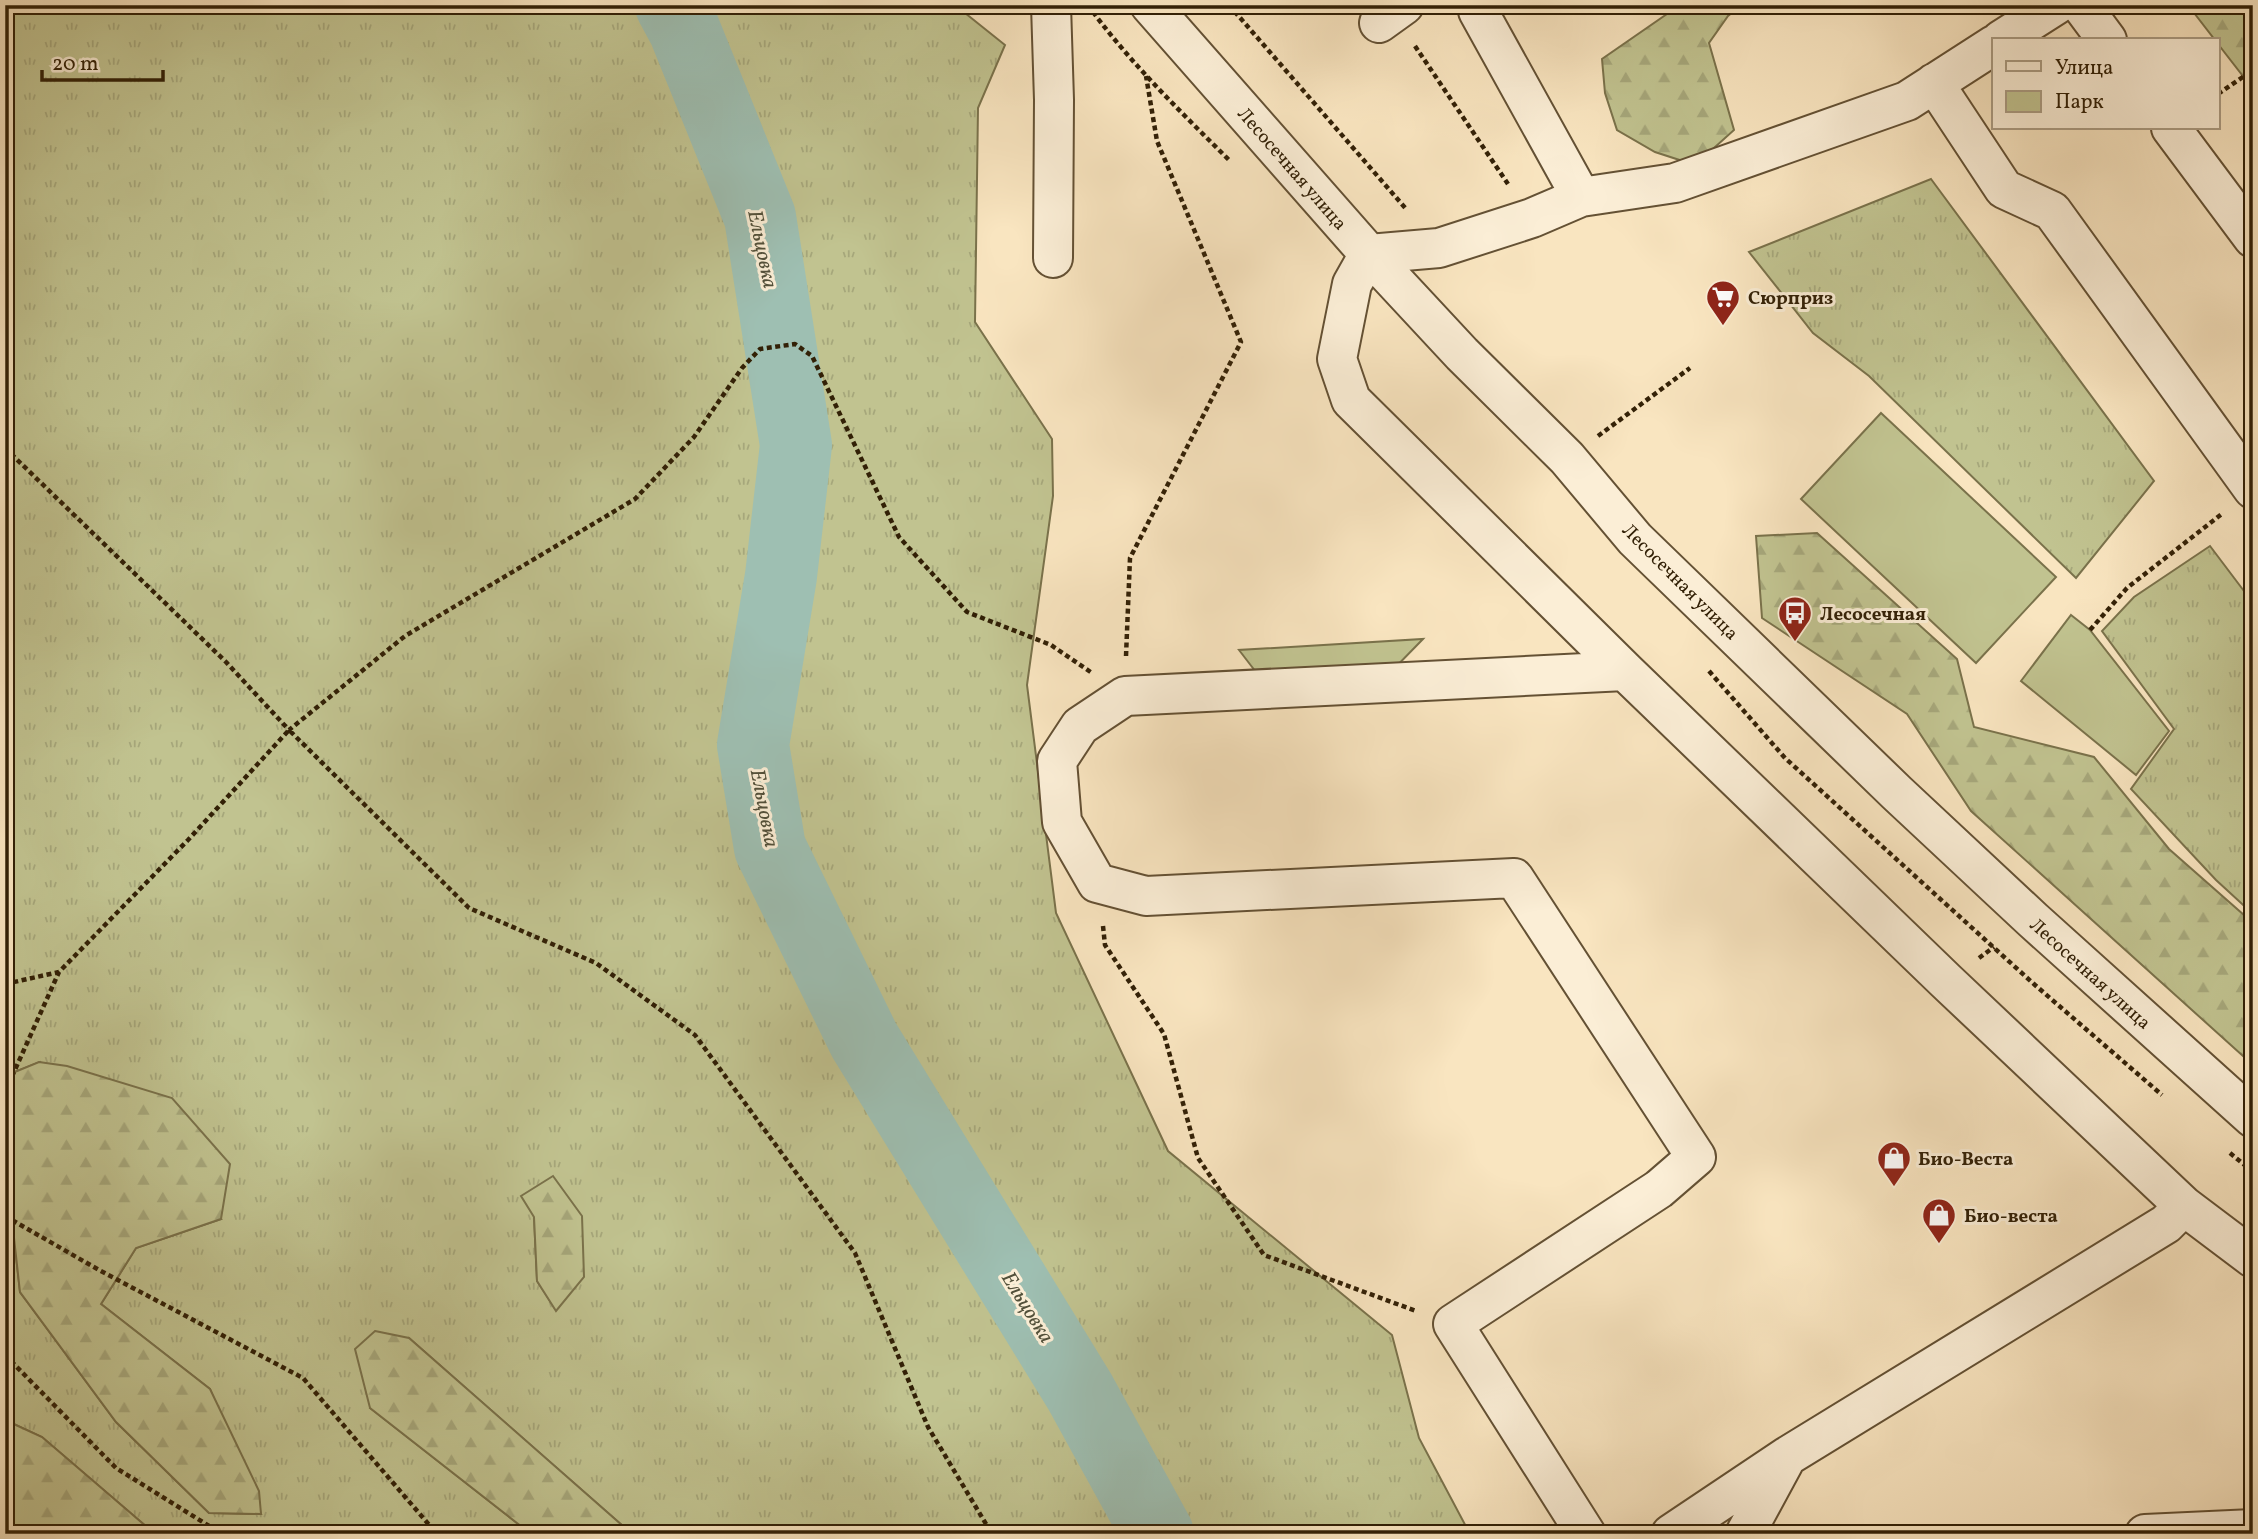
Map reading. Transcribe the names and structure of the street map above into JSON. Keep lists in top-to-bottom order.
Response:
{
  "streets": {
    "street": ["Лесосечная улица"]
  },
  "water": ["Ельцовка"],
  "places": {
    "supermarket": ["Сюрприз"],
    "bus stop": ["Лесосечная"],
    "shop": ["Био-Веста", "Био-веста"]
  },
  "legend": ["Улица", "Парк"],
  "scale_bar": "20 m"
}
